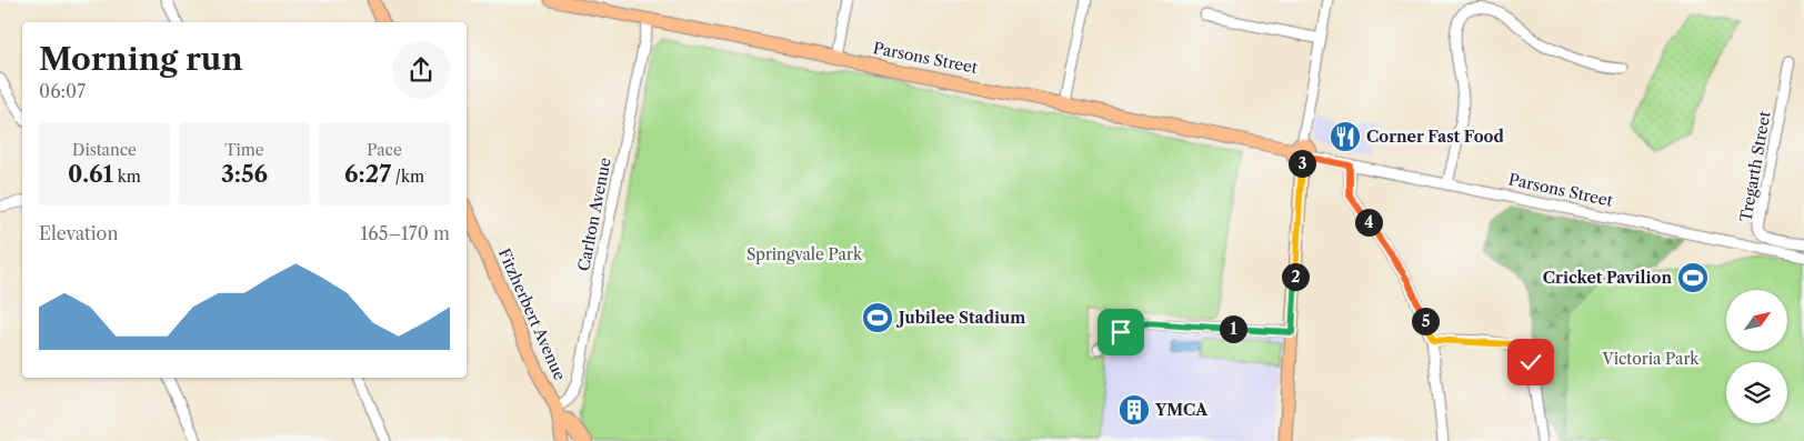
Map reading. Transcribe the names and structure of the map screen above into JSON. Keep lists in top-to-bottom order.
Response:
{
  "streets": {
    "main road": ["Parsons Street", "Fitzherbert Avenue"],
    "street": ["Tregarth Street", "Carlton Avenue"]
  },
  "crossings": [
    ["Parsons Street", "Carlton Avenue"],
    ["Carlton Avenue", "Fitzherbert Avenue"]
  ],
  "parks": ["Springvale Park", "Victoria Park"],
  "places": {
    "restaurant": ["Corner Fast Food"],
    "sports": ["Cricket Pavilion", "Jubilee Stadium"],
    "building": ["YMCA"]
  },
  "north": "top right",
  "page": {
    "heading": ["Morning run", "06:07"],
    "stats": [
      ["Distance", "0.61 km"],
      ["Time", "3:56"],
      ["Pace", "6:27 /km"]
    ],
    "pins": [
      "3",
      "4",
      "2",
      "5",
      "1"
    ],
    "chart": ["Elevation", "165–170 m"]
  }
}
